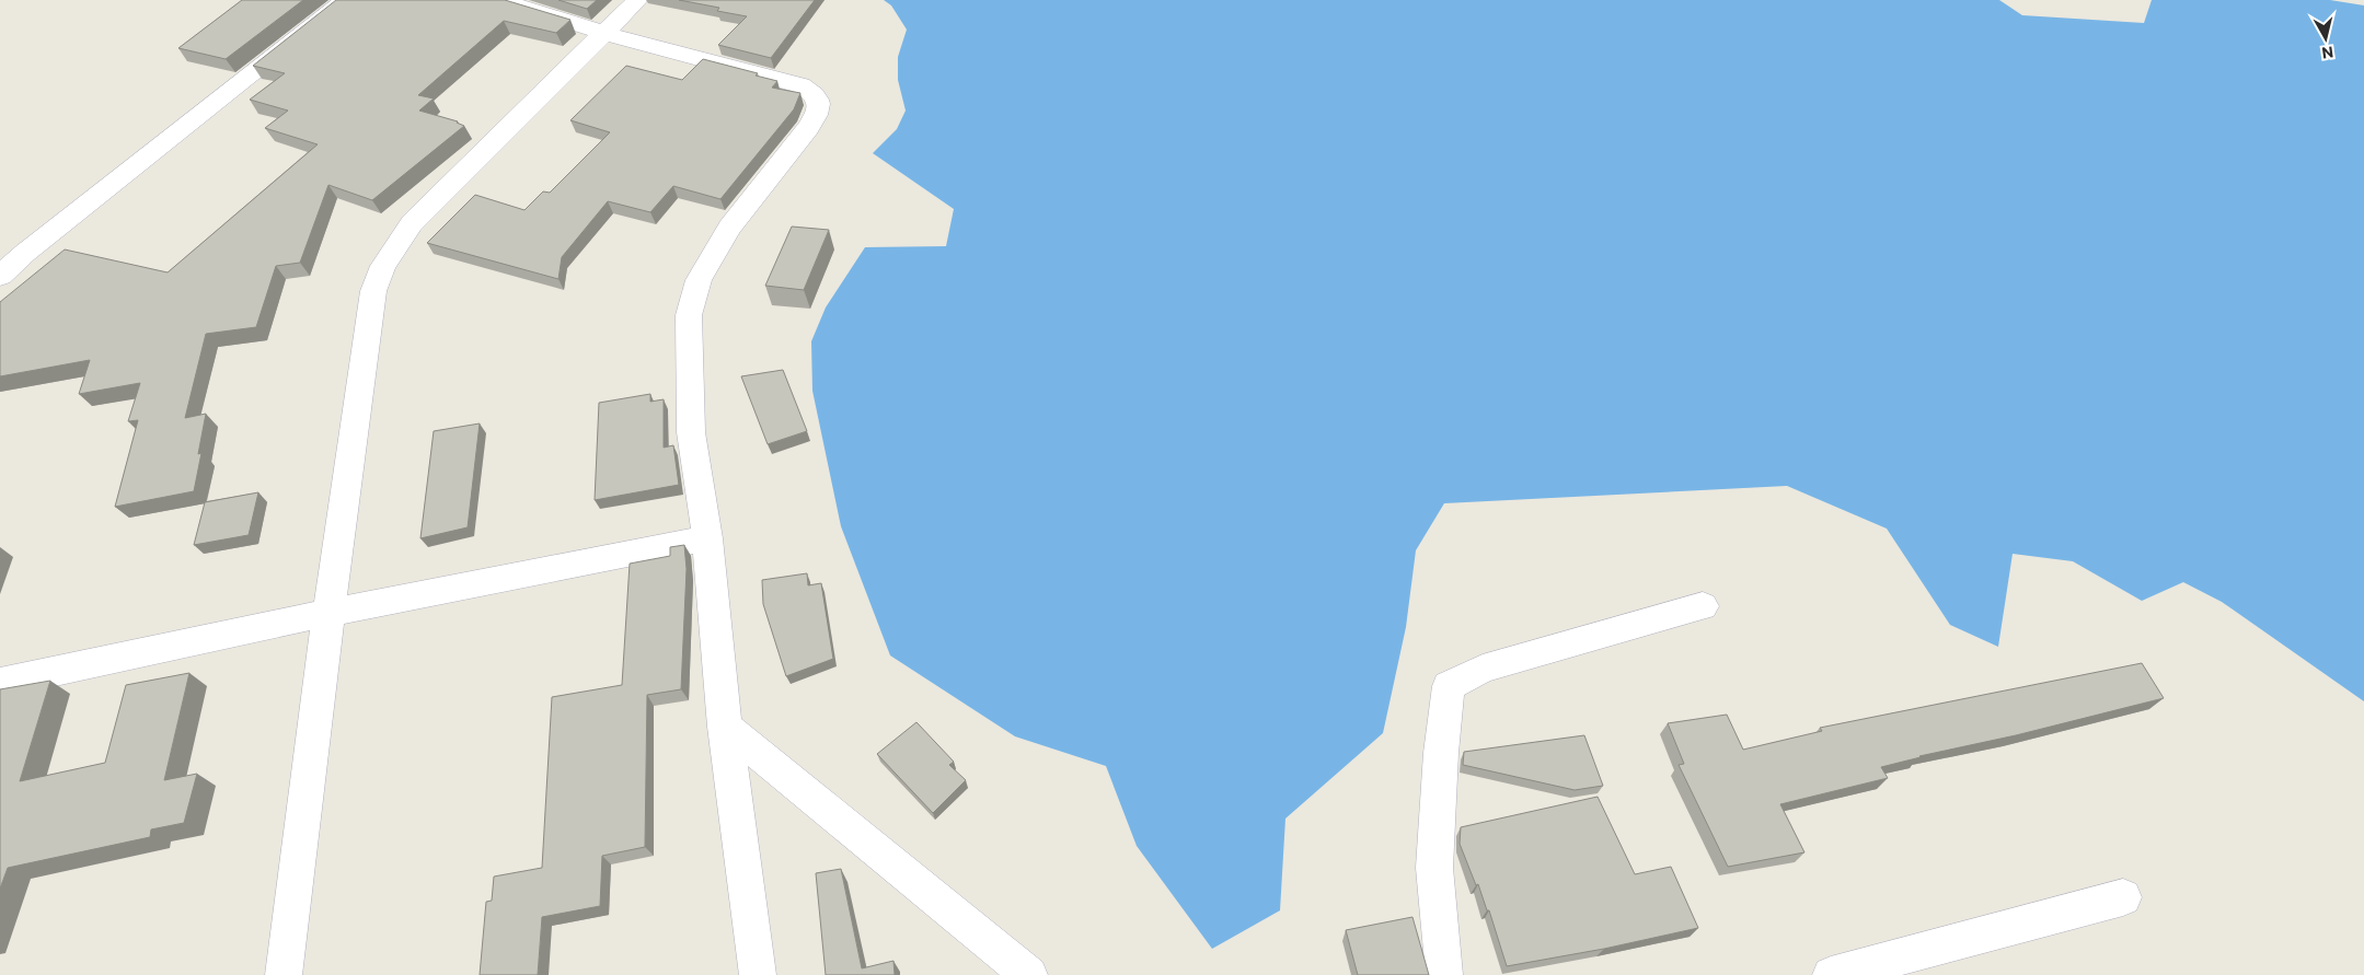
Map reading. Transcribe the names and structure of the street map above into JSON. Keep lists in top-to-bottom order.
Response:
{
  "north": "bottom"
}
